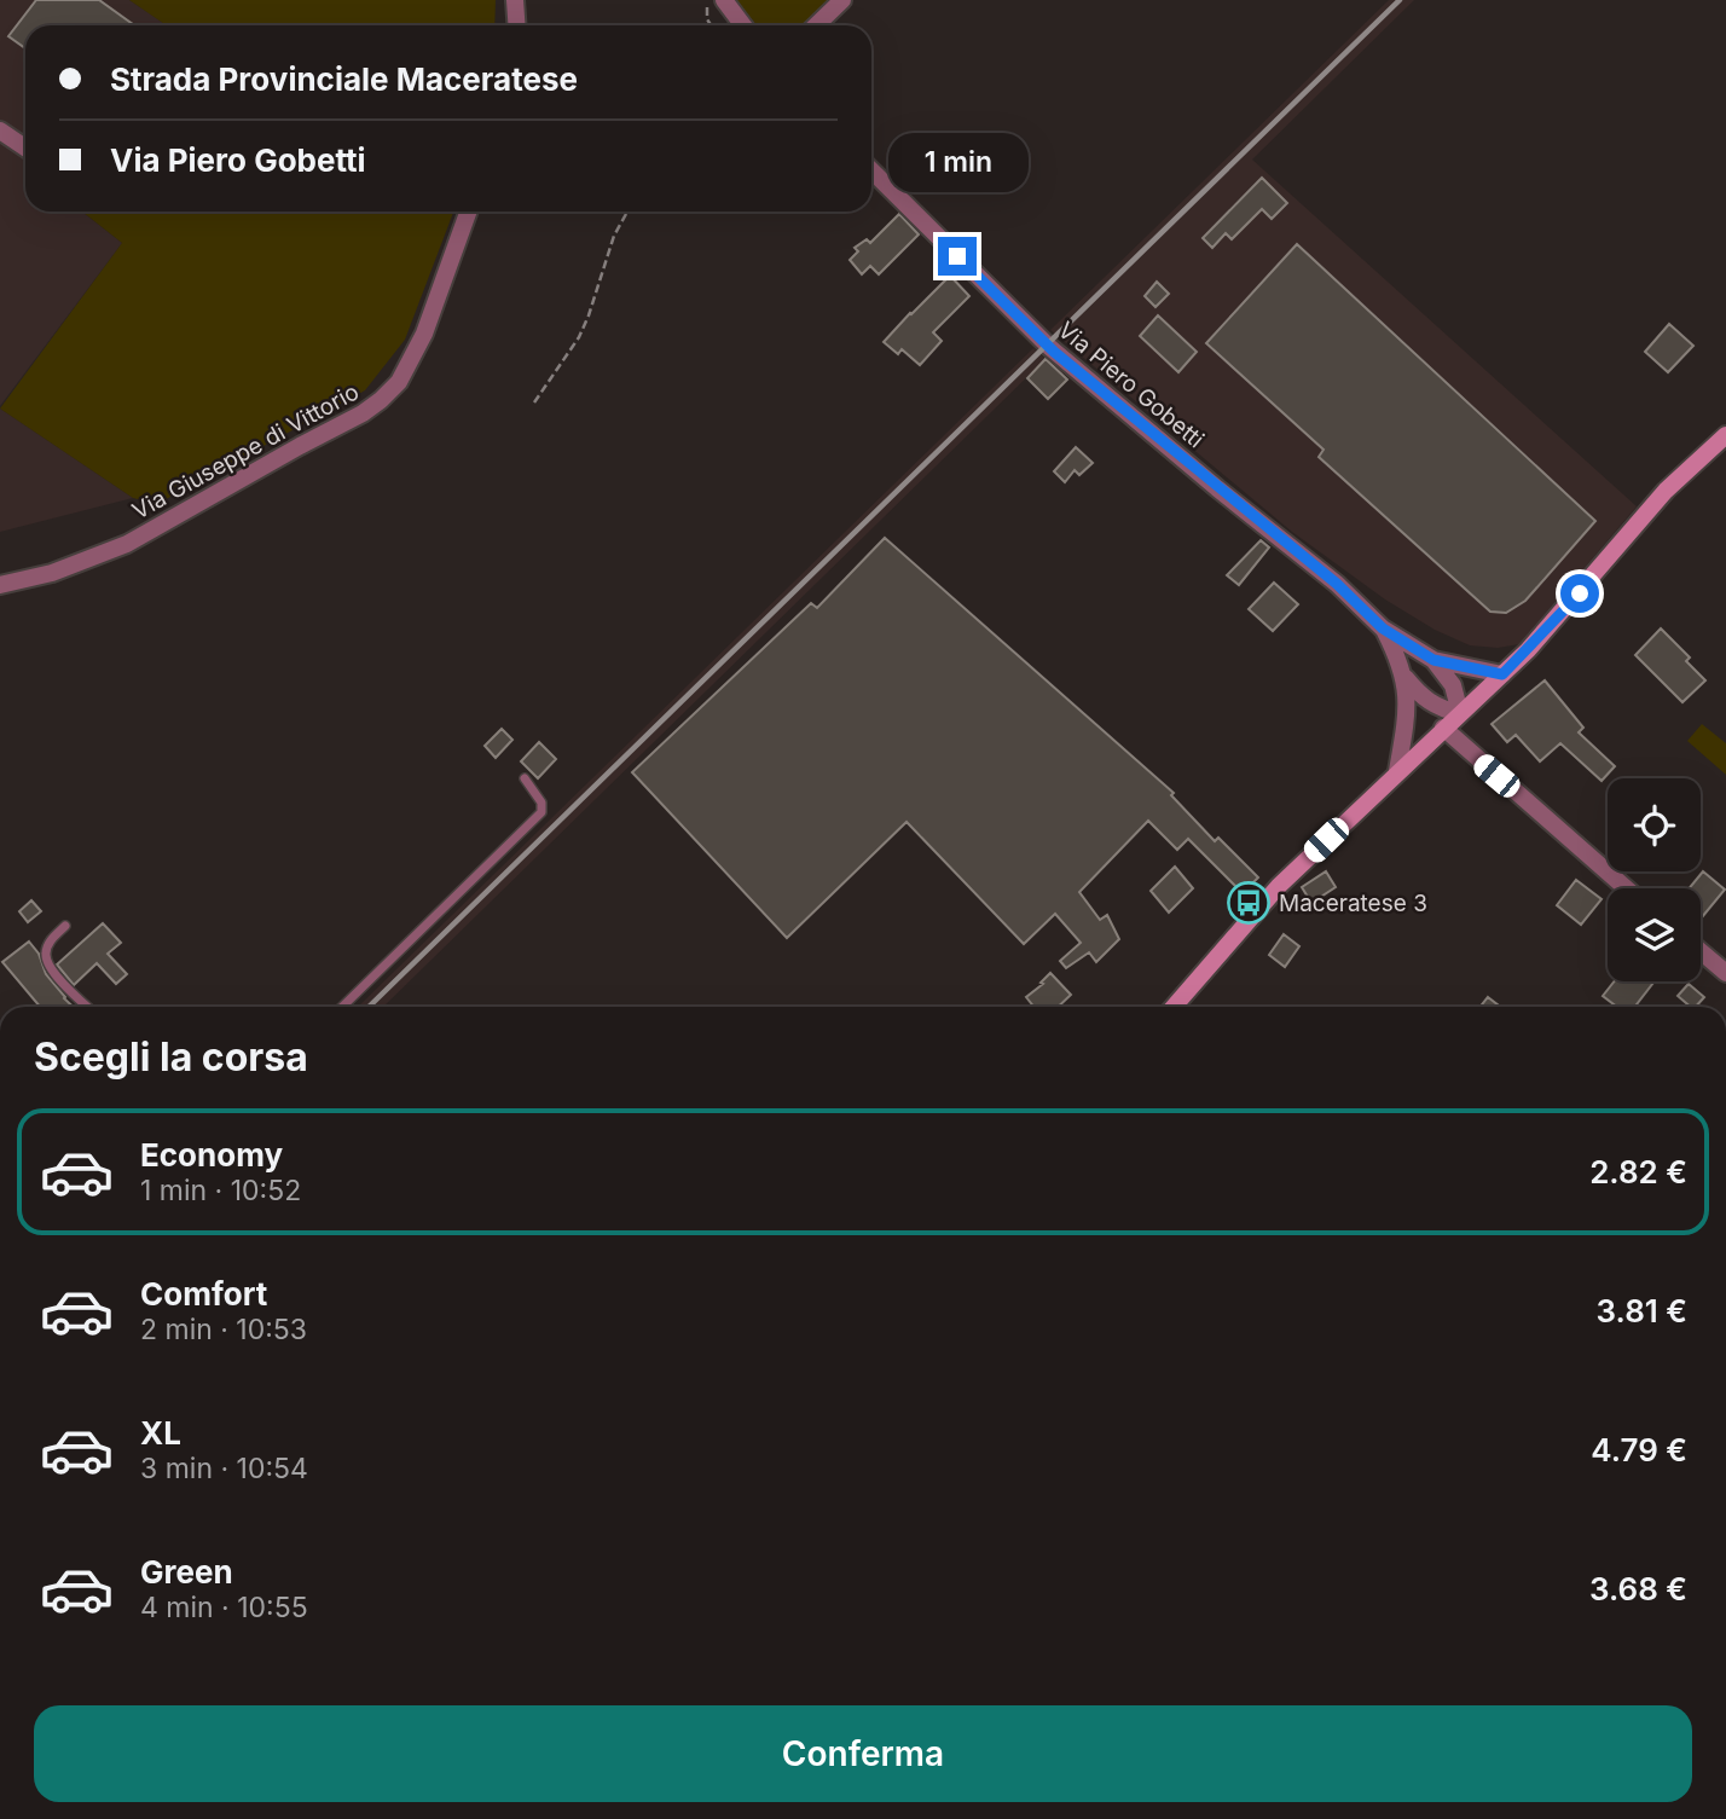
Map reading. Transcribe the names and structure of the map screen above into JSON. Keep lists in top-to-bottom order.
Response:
{
  "streets": {
    "street": ["Via Piero Gobetti", "Via Giuseppe di Vittorio"]
  },
  "places": {
    "bus stop": ["Maceratese 3"]
  },
  "page": {
    "banner": ["Strada Provinciale Maceratese", "Via Piero Gobetti"],
    "bubble": "1 min",
    "heading": "Scegli la corsa",
    "list": [
      {
        "name": "Economy",
        "note": "1 min · 10:52",
        "value": "2.82 €"
      },
      {
        "name": "Comfort",
        "note": "2 min · 10:53",
        "value": "3.81 €"
      },
      {
        "name": "XL",
        "note": "3 min · 10:54",
        "value": "4.79 €"
      },
      {
        "name": "Green",
        "note": "4 min · 10:55",
        "value": "3.68 €"
      }
    ],
    "buttons": "Conferma"
  }
}
